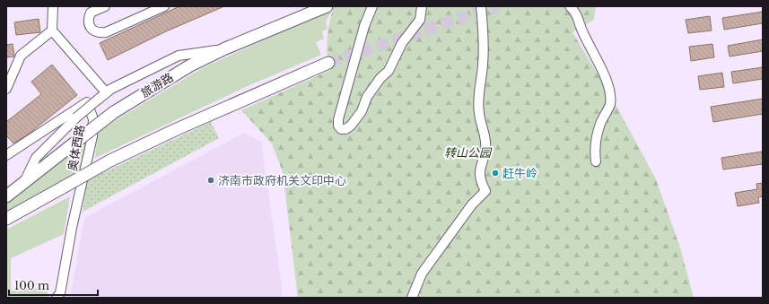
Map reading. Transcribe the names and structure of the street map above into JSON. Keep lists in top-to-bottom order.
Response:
{
  "streets": {
    "main road": ["旅游路"],
    "street": ["奥体西路"]
  },
  "parks": ["转山公园"],
  "places": ["赶牛岭", "济南市政府机关文印中心"],
  "scale_bar": "100 m"
}
